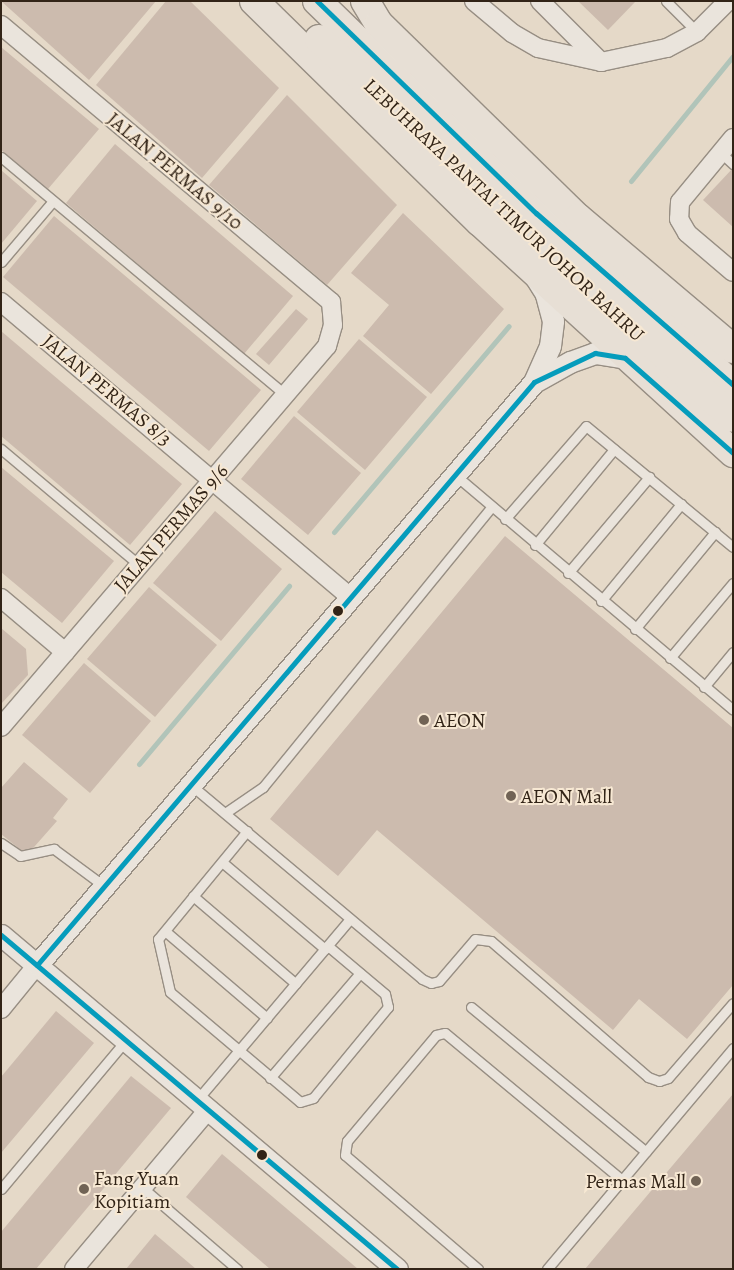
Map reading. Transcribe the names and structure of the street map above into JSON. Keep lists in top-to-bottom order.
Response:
{
  "streets": {
    "highway": ["LEBUHRAYA PANTAI TIMUR JOHOR BAHRU"],
    "street": ["JALAN PERMAS 9/10", "JALAN PERMAS 8/3", "JALAN PERMAS 9/6"]
  },
  "crossings": [
    ["JALAN PERMAS 9/10", "JALAN PERMAS 9/6"],
    ["JALAN PERMAS 8/3", "JALAN PERMAS 9/6"]
  ],
  "places": [
    "AEON",
    "AEON Mall",
    "Permas Mall",
    "Fang Yuan Kopitiam"
  ]
}
